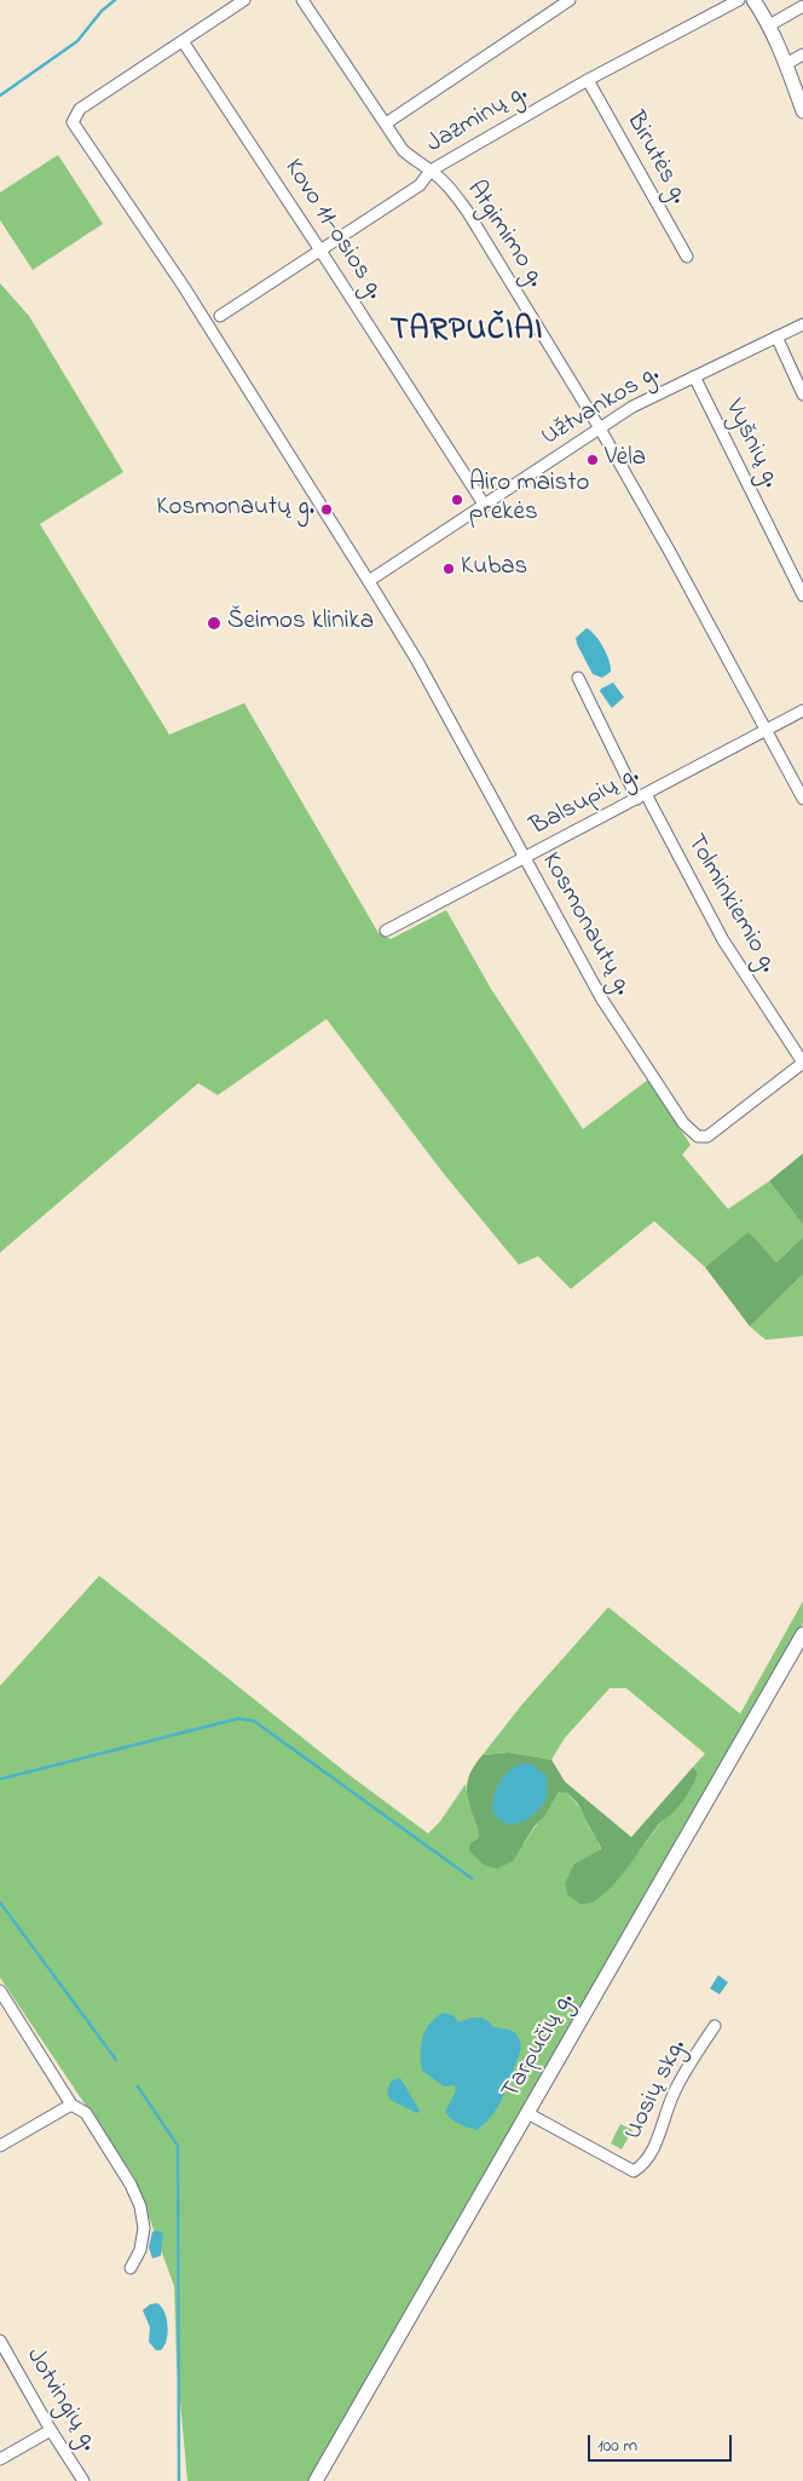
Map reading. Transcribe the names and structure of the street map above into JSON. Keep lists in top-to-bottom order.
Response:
{
  "streets": {
    "main road": ["Tarpučių g."],
    "street": [
      "Jazminų g.",
      "Birutės g.",
      "Kovo 11-osios g.",
      "Atgimimo g.",
      "Užtvankos g.",
      "Vyšnių g.",
      "Balsupių g.",
      "Tolminkiemio g.",
      "Kosmonautų g.",
      "Uosių skg.",
      "Jotvingių g."
    ]
  },
  "crossings": [
    ["Jazminų g.", "Birutės g."],
    ["Jazminų g.", "Kovo 11-osios g."],
    ["Jazminų g.", "Atgimimo g."],
    ["Kovo 11-osios g.", "Užtvankos g."],
    ["Kovo 11-osios g.", "Kosmonautų g."],
    ["Atgimimo g.", "Užtvankos g."],
    ["Atgimimo g.", "Balsupių g."],
    ["Užtvankos g.", "Vyšnių g."],
    ["Užtvankos g.", "Kosmonautų g."],
    ["Balsupių g.", "Tolminkiemio g."],
    ["Balsupių g.", "Kosmonautų g."],
    ["Tolminkiemio g.", "Kosmonautų g."],
    ["Tarpučių g.", "Uosių skg."]
  ],
  "districts": ["TARPUČIAI"],
  "places": [
    "Vėla",
    "Airo maisto prekės",
    "Kosmonautų g.",
    "Kubas",
    "Šeimos klinika"
  ],
  "scale_bar": "100 m"
}
